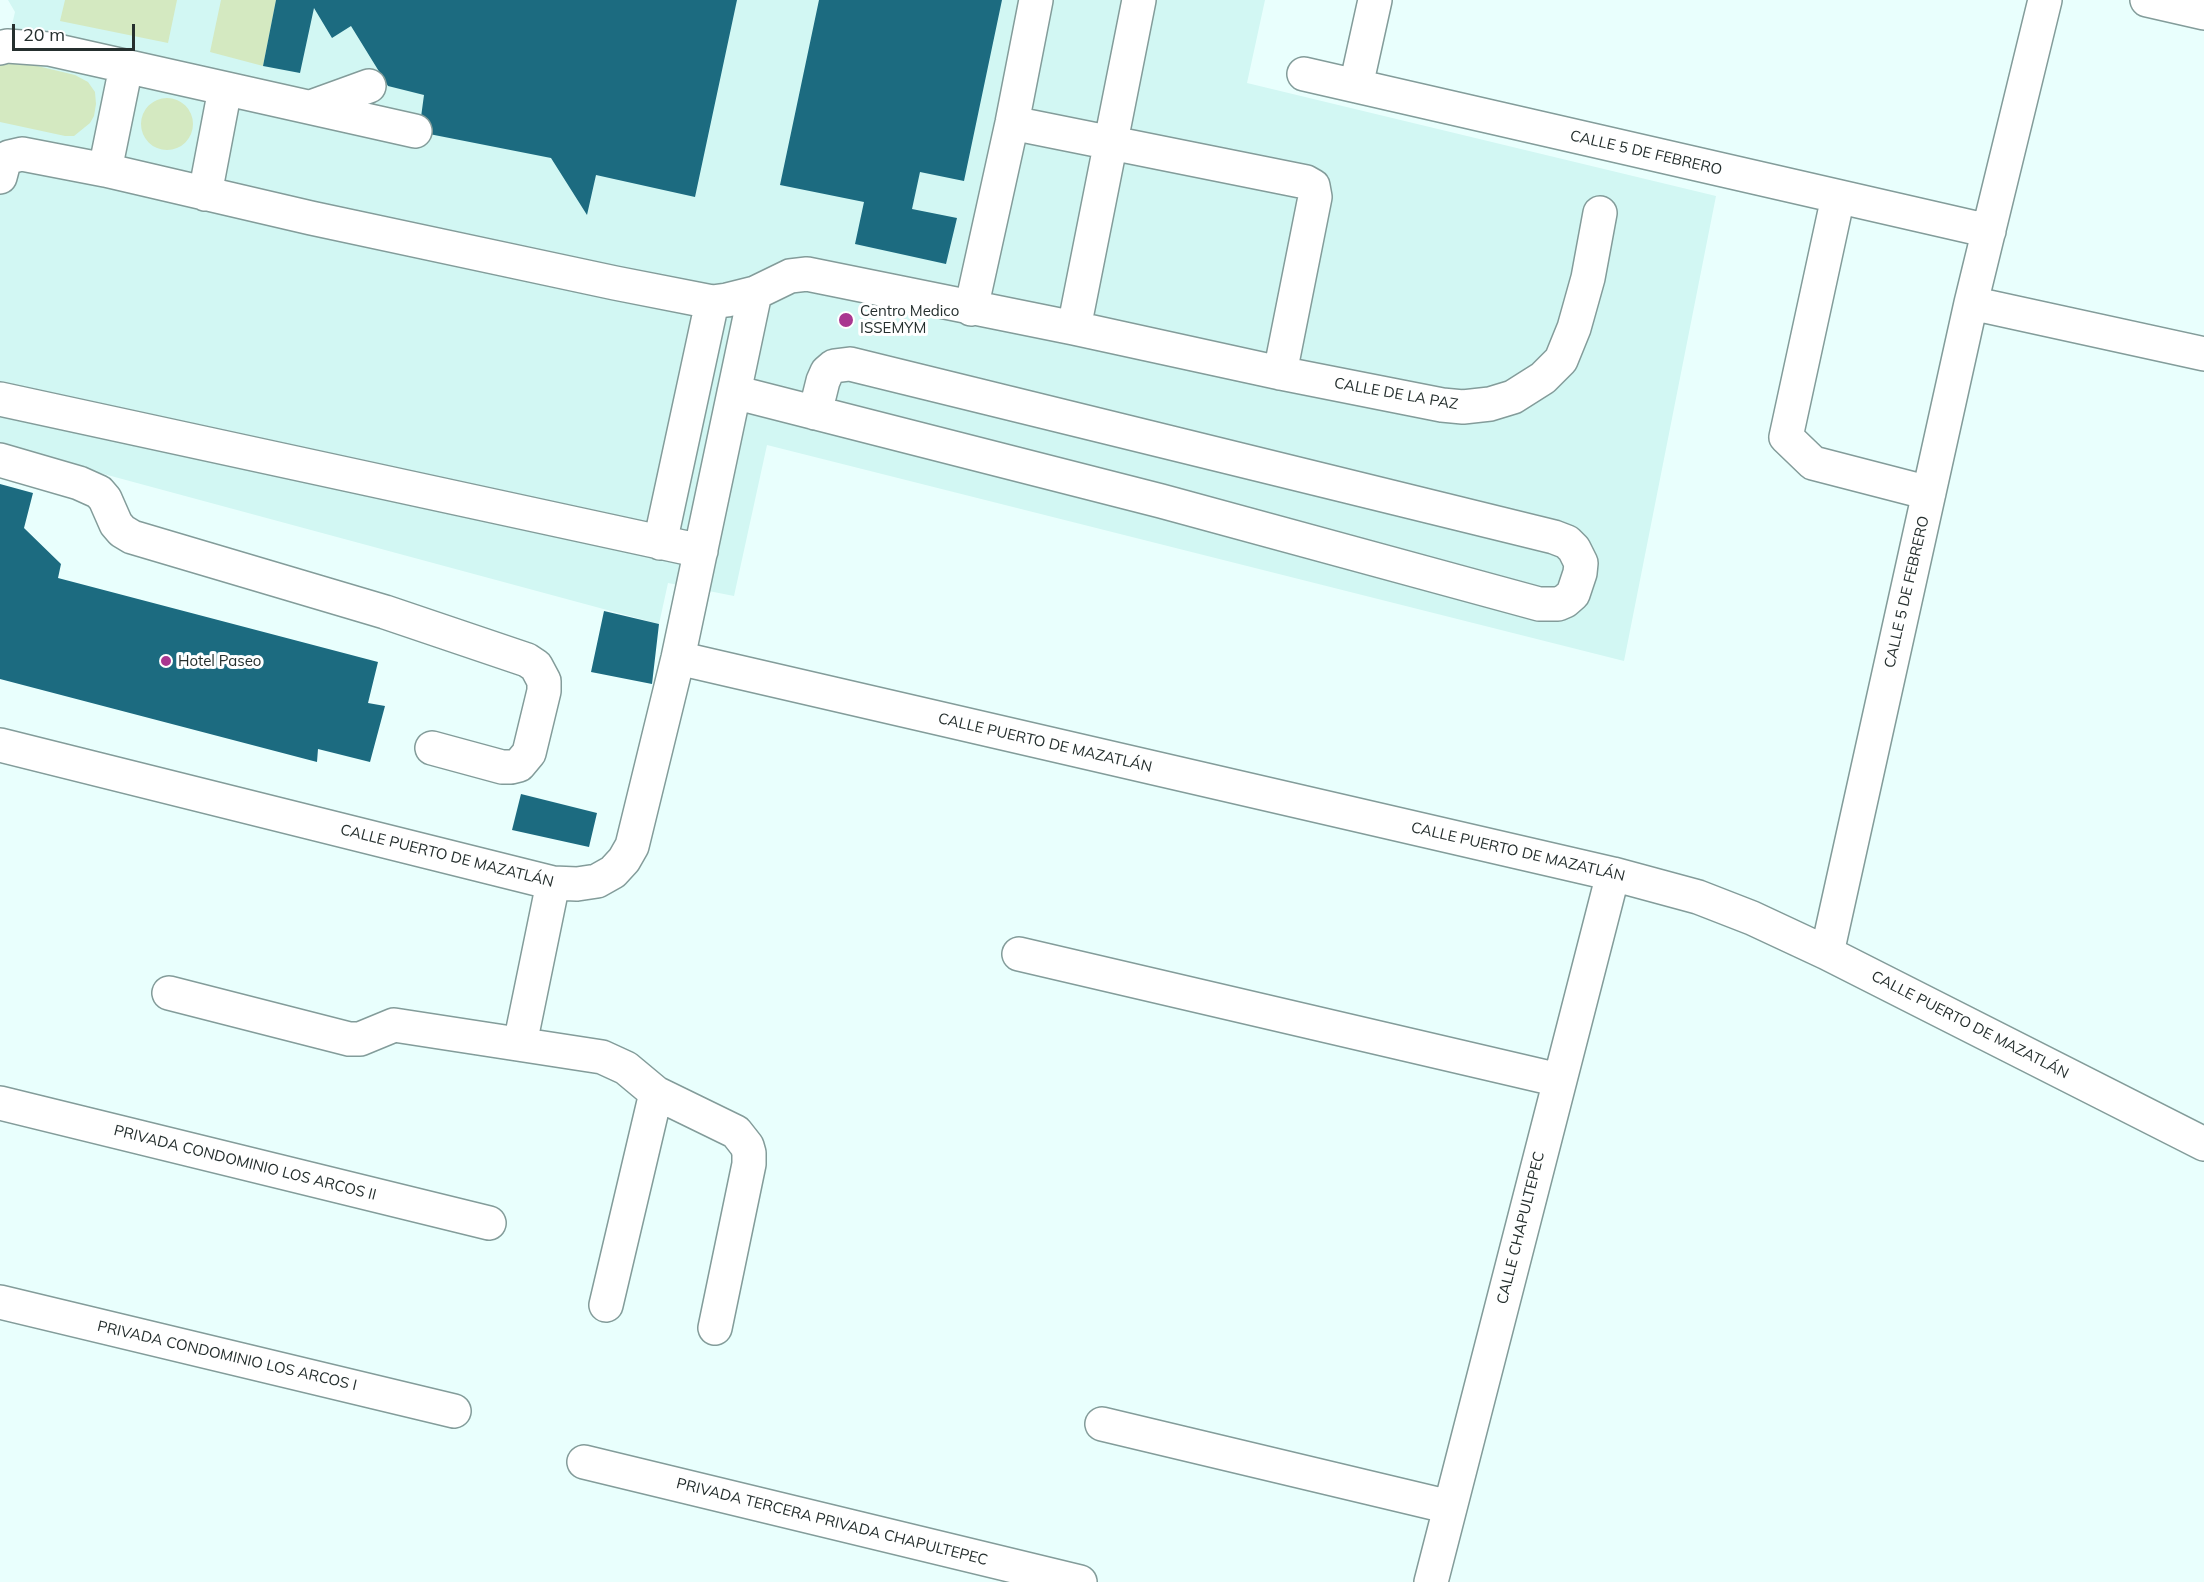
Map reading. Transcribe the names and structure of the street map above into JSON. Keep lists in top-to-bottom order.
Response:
{
  "streets": {
    "street": [
      "CALLE 5 DE FEBRERO",
      "CALLE DE LA PAZ",
      "CALLE PUERTO DE MAZATLÁN",
      "PRIVADA CONDOMINIO LOS ARCOS II",
      "CALLE CHAPULTEPEC",
      "PRIVADA CONDOMINIO LOS ARCOS I",
      "PRIVADA TERCERA PRIVADA CHAPULTEPEC"
    ]
  },
  "crossings": [
    ["CALLE 5 DE FEBRERO", "CALLE PUERTO DE MAZATLÁN"],
    ["CALLE PUERTO DE MAZATLÁN", "CALLE CHAPULTEPEC"]
  ],
  "places": ["Centro Medico ISSEMYM", "Hotel Paseo"],
  "scale_bar": "20 m"
}
